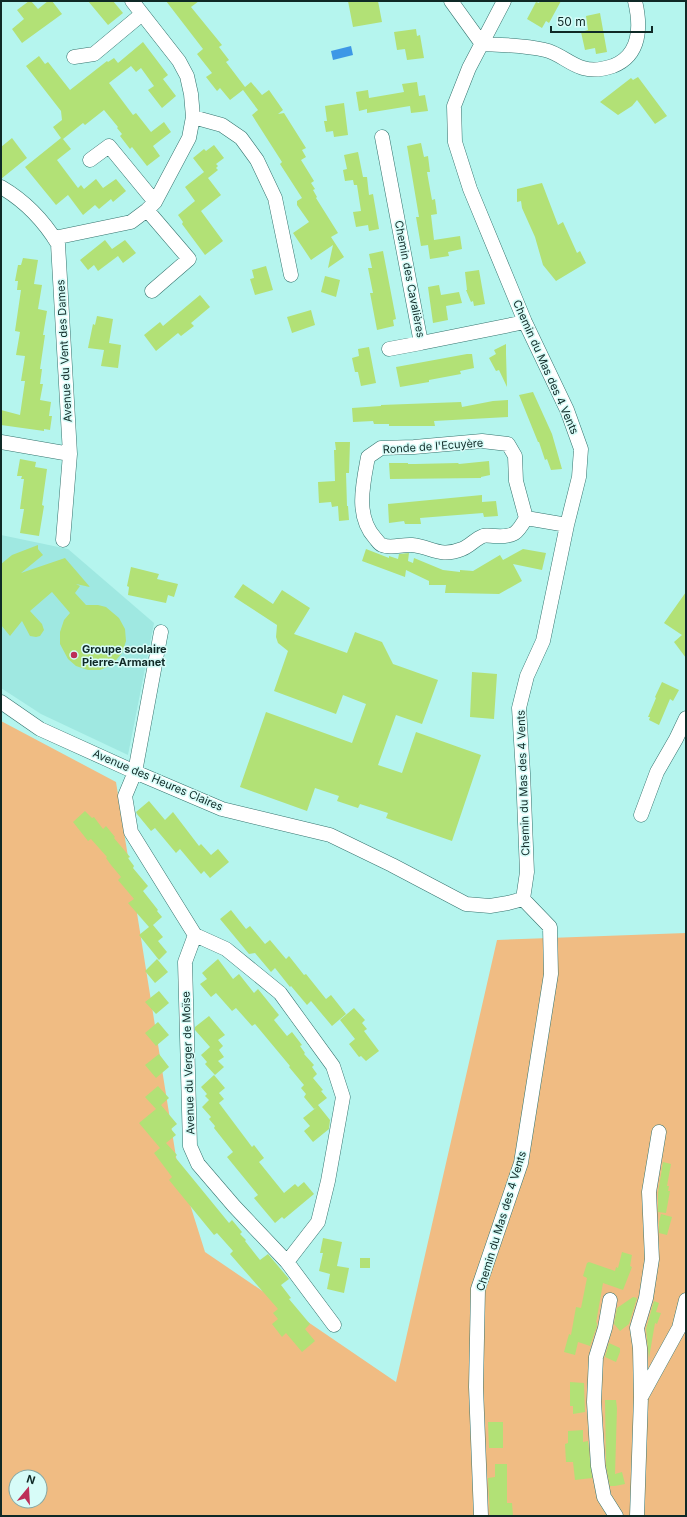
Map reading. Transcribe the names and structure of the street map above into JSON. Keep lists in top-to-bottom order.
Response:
{
  "streets": {
    "street": [
      "Chemin des Cavalières",
      "Avenue du Vent des Dames",
      "Chemin du Mas des 4 Vents",
      "Ronde de l'Ecuyère",
      "Avenue des Heures Claires",
      "Avenue du Verger de Moïse"
    ]
  },
  "crossings": [
    ["Chemin des Cavalières", "Chemin du Mas des 4 Vents"],
    ["Chemin du Mas des 4 Vents", "Avenue des Heures Claires"]
  ],
  "places": ["Groupe scolaire Pierre-Armanet"],
  "scale_bar": "50 m",
  "north": "top"
}
